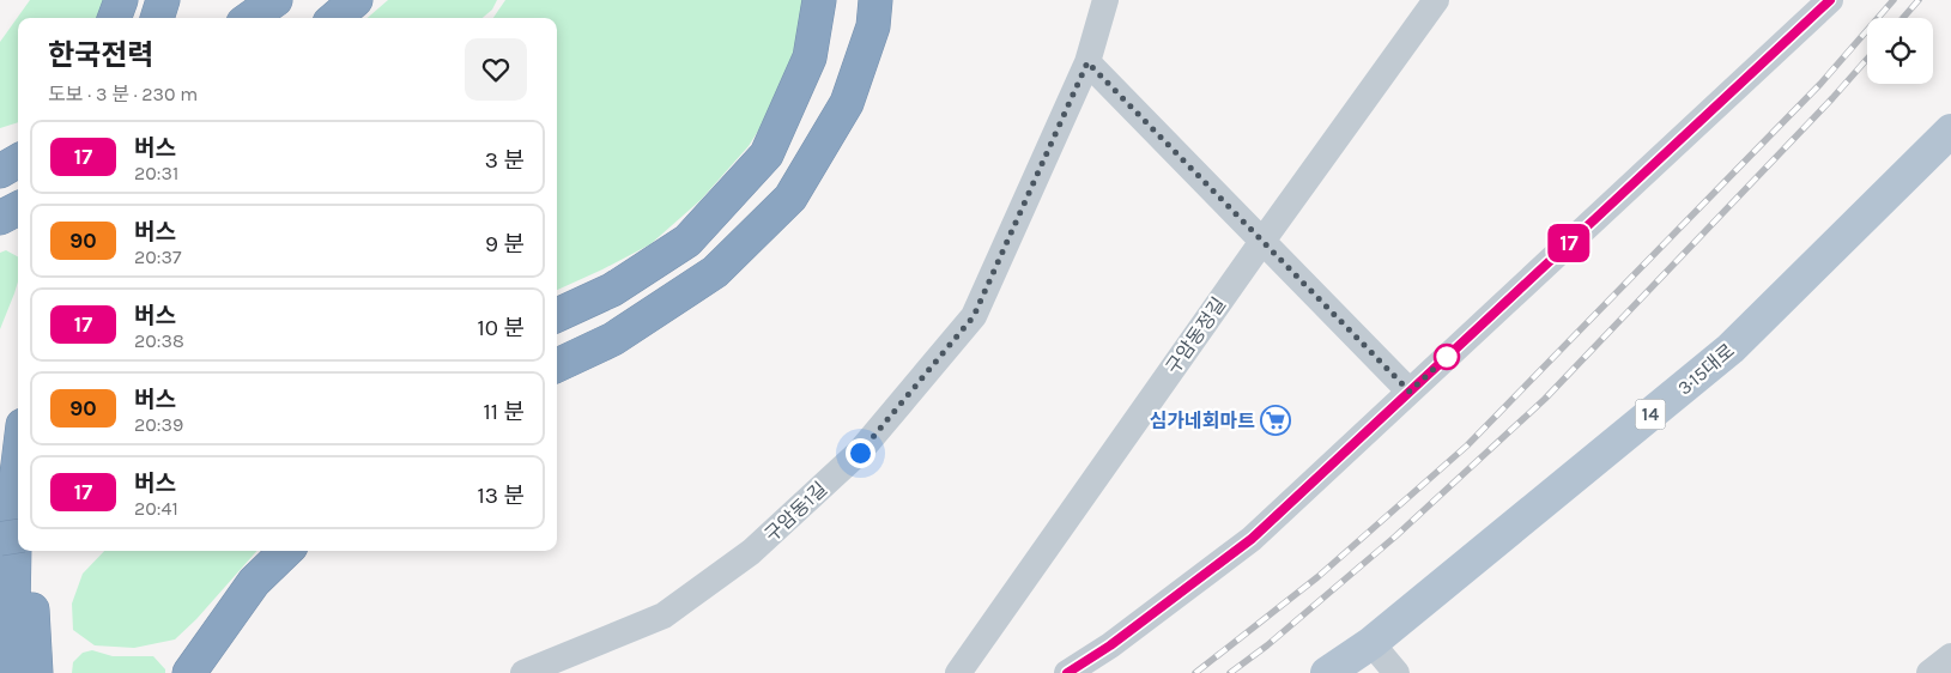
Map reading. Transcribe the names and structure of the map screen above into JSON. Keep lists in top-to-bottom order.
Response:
{
  "streets": {
    "main road": ["3·15대로", "14"],
    "street": ["구암동정길", "구암동1길"]
  },
  "places": {
    "supermarket": ["심가네회마트"]
  },
  "lines": ["bus line 17"],
  "page": {
    "on_map": "17",
    "heading": ["한국전력", "도보 · 3 분 · 230 m"],
    "list": [
      {
        "mark": "17",
        "name": "버스",
        "note": "20:31",
        "value": "3 분"
      },
      {
        "mark": "90",
        "name": "버스",
        "note": "20:37",
        "value": "9 분"
      },
      {
        "mark": "17",
        "name": "버스",
        "note": "20:38",
        "value": "10 분"
      },
      {
        "mark": "90",
        "name": "버스",
        "note": "20:39",
        "value": "11 분"
      },
      {
        "mark": "17",
        "name": "버스",
        "note": "20:41",
        "value": "13 분"
      }
    ]
  }
}
